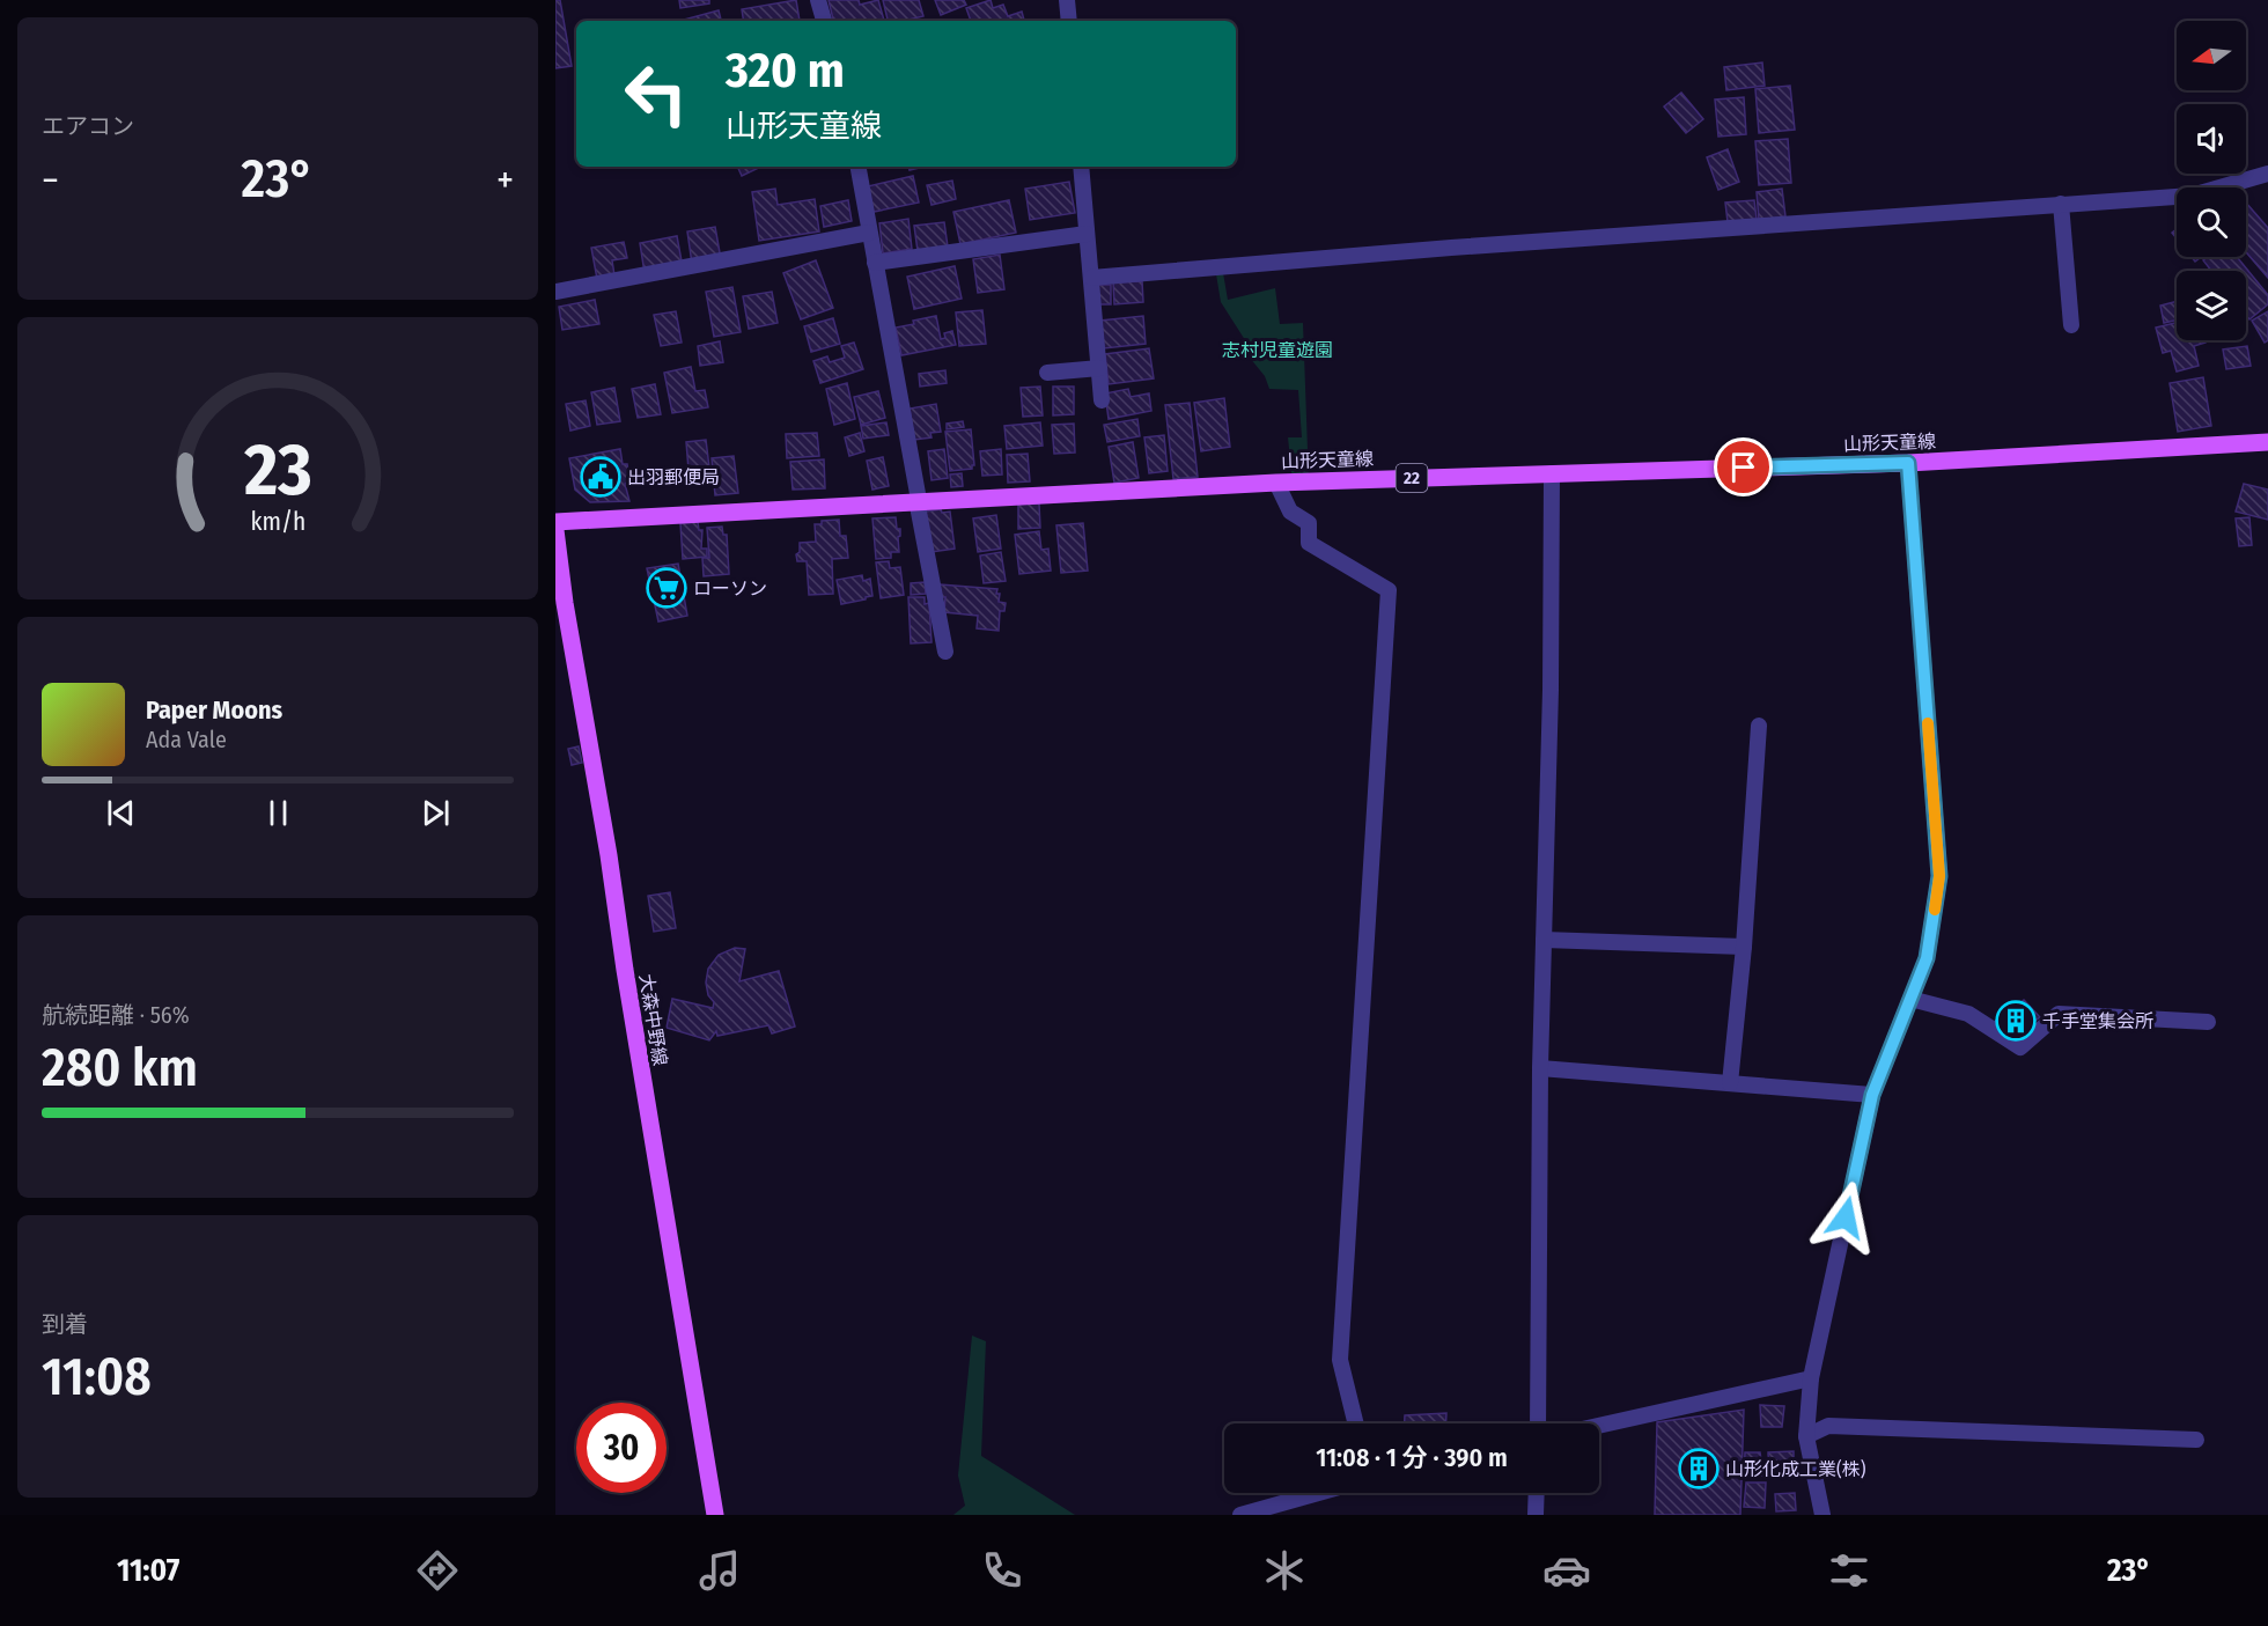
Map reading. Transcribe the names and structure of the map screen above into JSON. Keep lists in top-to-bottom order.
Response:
{
  "streets": {
    "main road": ["山形天童線", "22", "大森中野線"]
  },
  "parks": ["志村児童遊園"],
  "places": {
    "public building": ["出羽郵便局"],
    "supermarket": ["ローソン"],
    "building": ["千手堂集会所", "山形化成工業(株)"]
  },
  "north": "left",
  "page": {
    "tile": [
      "エアコン",
      ["航続距離 · 56%", "280 km"],
      ["到着", "11:08"]
    ],
    "turn": ["320 m", "山形天童線"],
    "heat": ["−", "23°", "+"],
    "song": ["Paper Moons", "Ada Vale"],
    "limit": "30",
    "trip": "11:08 · 1 分 · 390 m",
    "tabs": ["11:07", "23°"],
    "gauge": ["23", "km/h"]
  }
}
